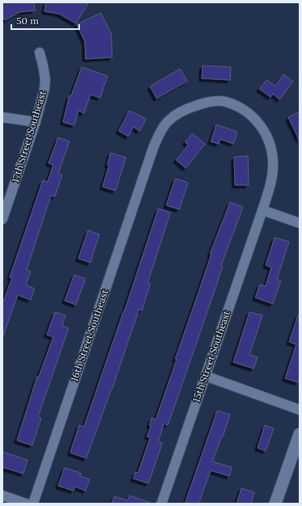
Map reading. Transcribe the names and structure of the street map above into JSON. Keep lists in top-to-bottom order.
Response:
{
  "streets": {
    "street": ["17th Street Southeast", "16th Street Southeast", "15th Street Southeast"]
  },
  "crossings": [
    ["16th Street Southeast", "15th Street Southeast"]
  ],
  "scale_bar": "50 m"
}
